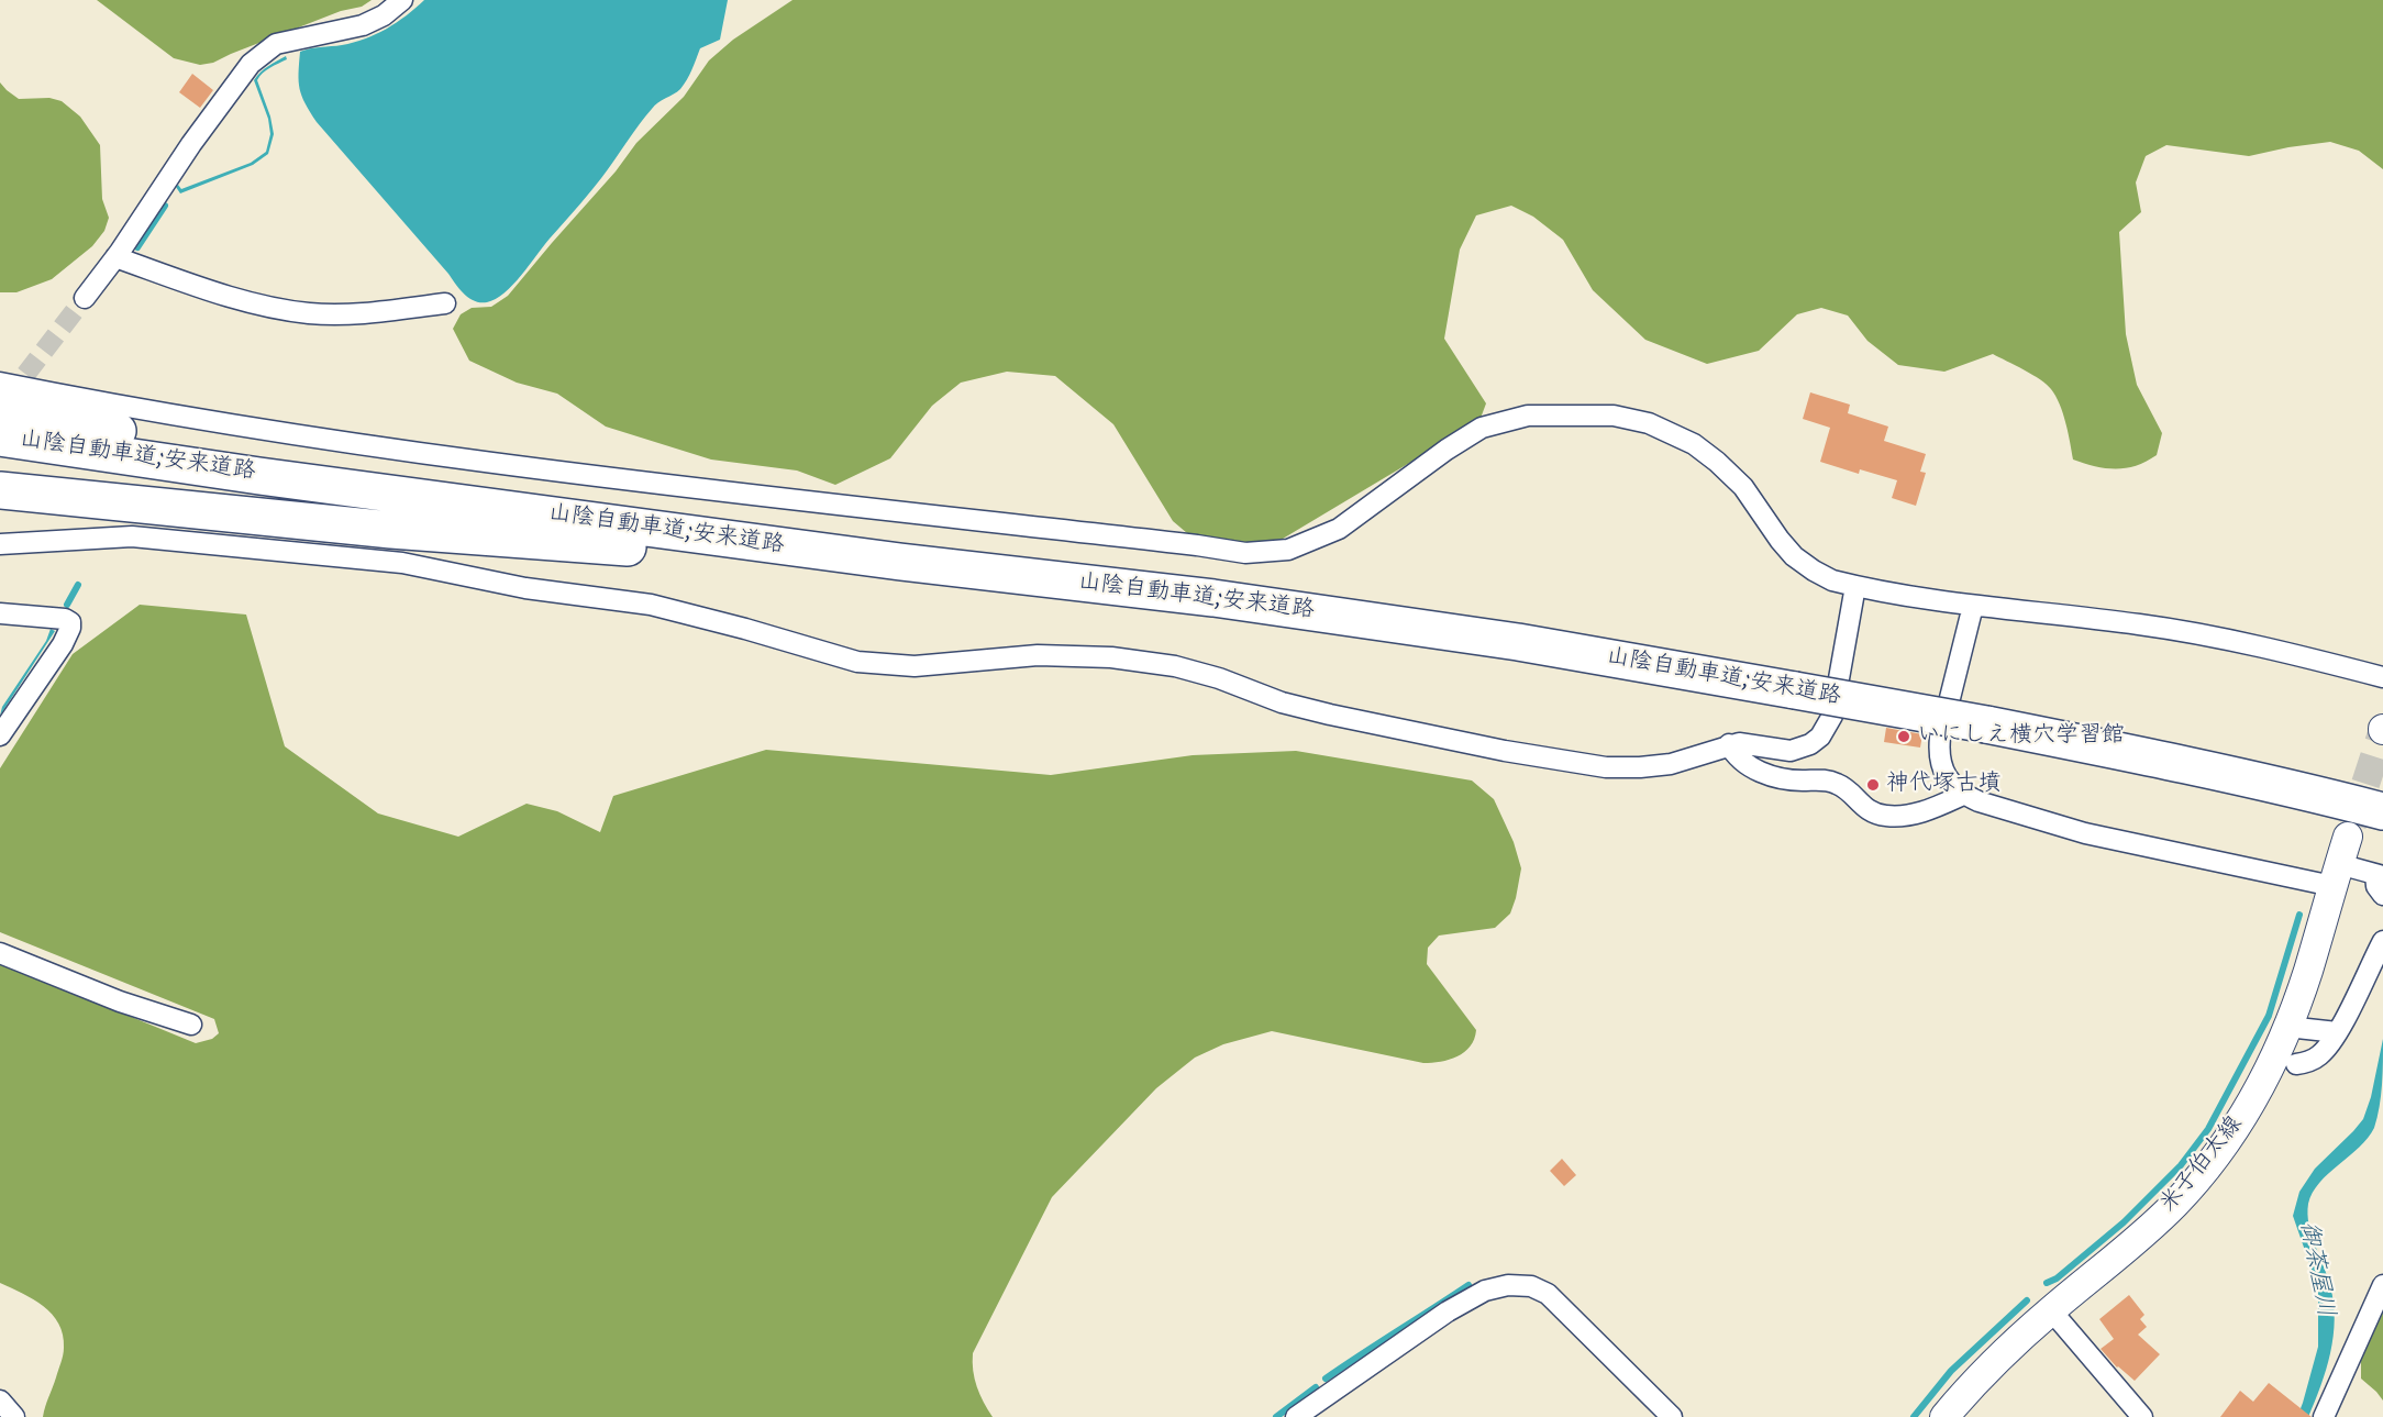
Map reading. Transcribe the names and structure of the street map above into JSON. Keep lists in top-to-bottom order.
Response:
{
  "streets": {
    "highway": ["山陰自動車道;安来道路"],
    "main road": ["米子伯太線"]
  },
  "water": ["御茶屋川"],
  "places": ["いにしえ横穴学習館", "神代塚古墳"]
}
